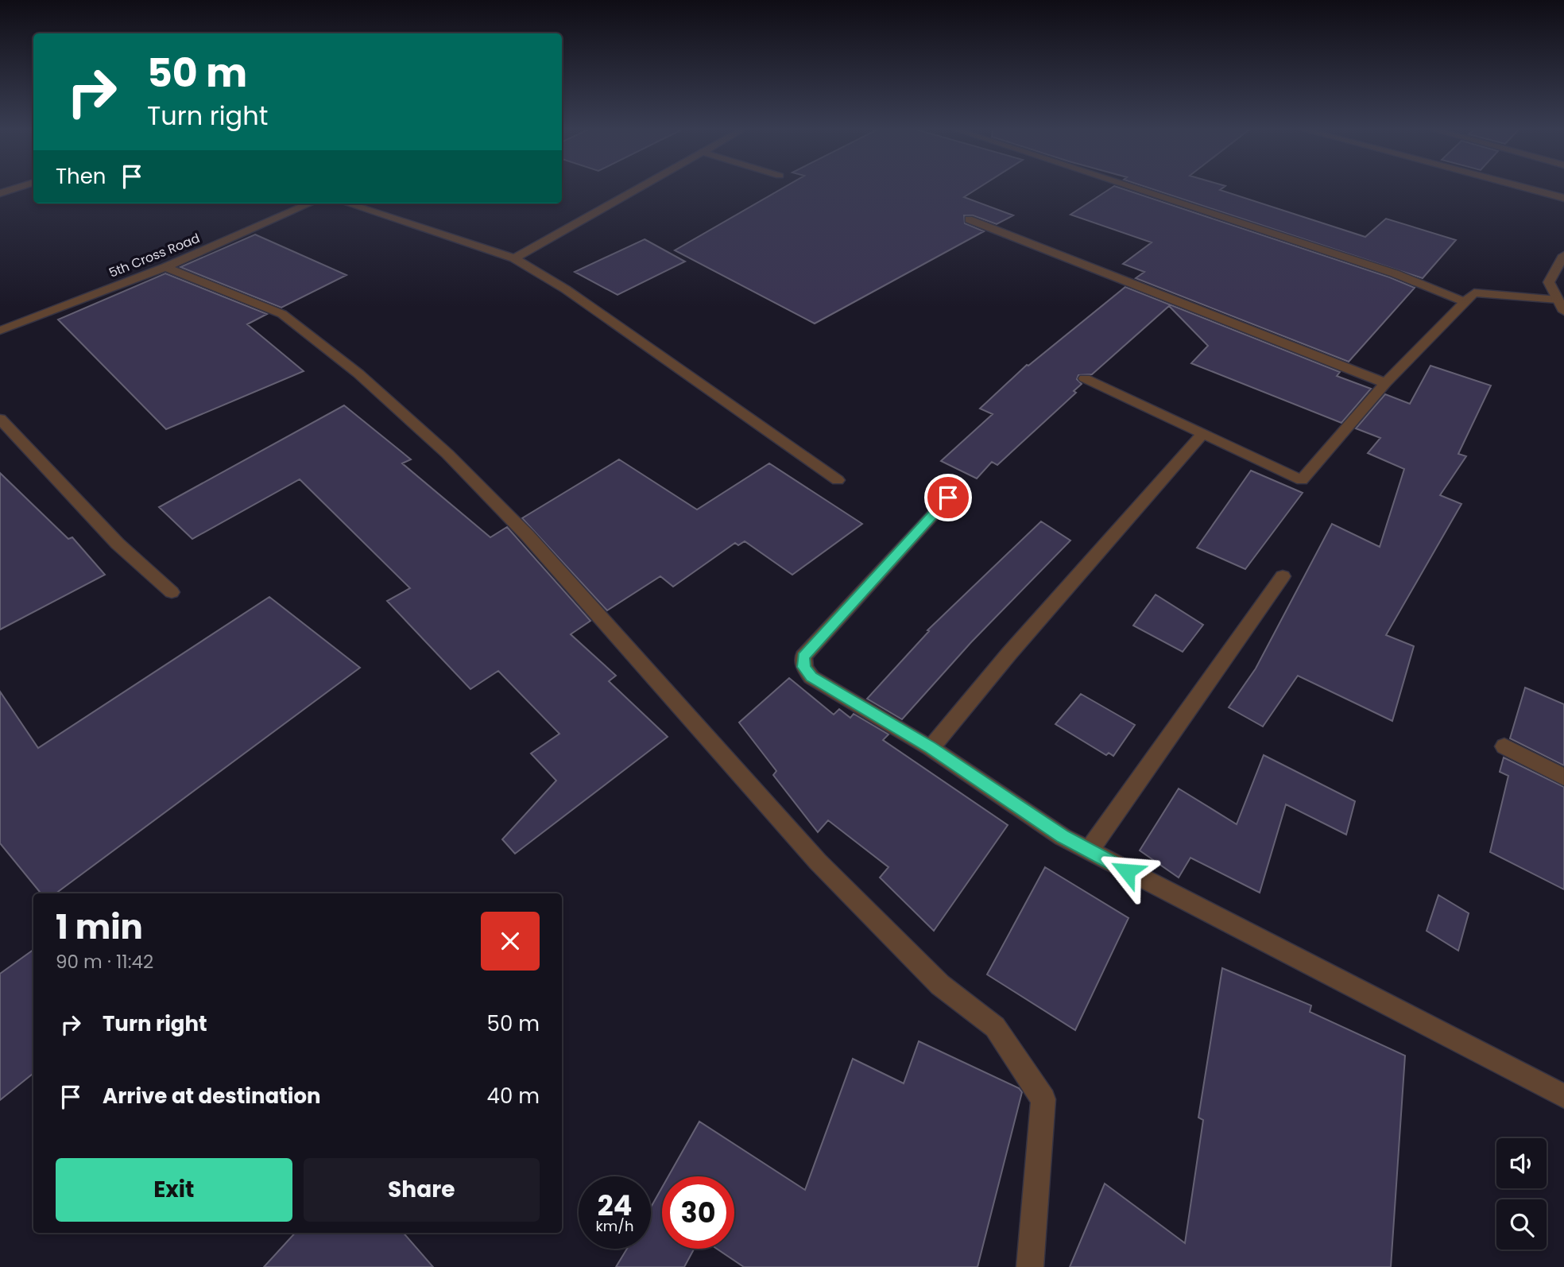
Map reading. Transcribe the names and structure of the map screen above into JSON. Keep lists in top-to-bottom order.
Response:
{
  "streets": {
    "street": ["5th Cross Road"]
  },
  "page": {
    "turn": ["50 m", "Turn right"],
    "then": "Then",
    "heading": ["1 min", "90 m · 11:42"],
    "list": [
      {
        "name": "Turn right",
        "value": "50 m"
      },
      {
        "name": "Arrive at destination",
        "value": "40 m"
      }
    ],
    "buttons": ["Exit", "Share"],
    "speed": "24 km/h",
    "limit": "30"
  }
}
